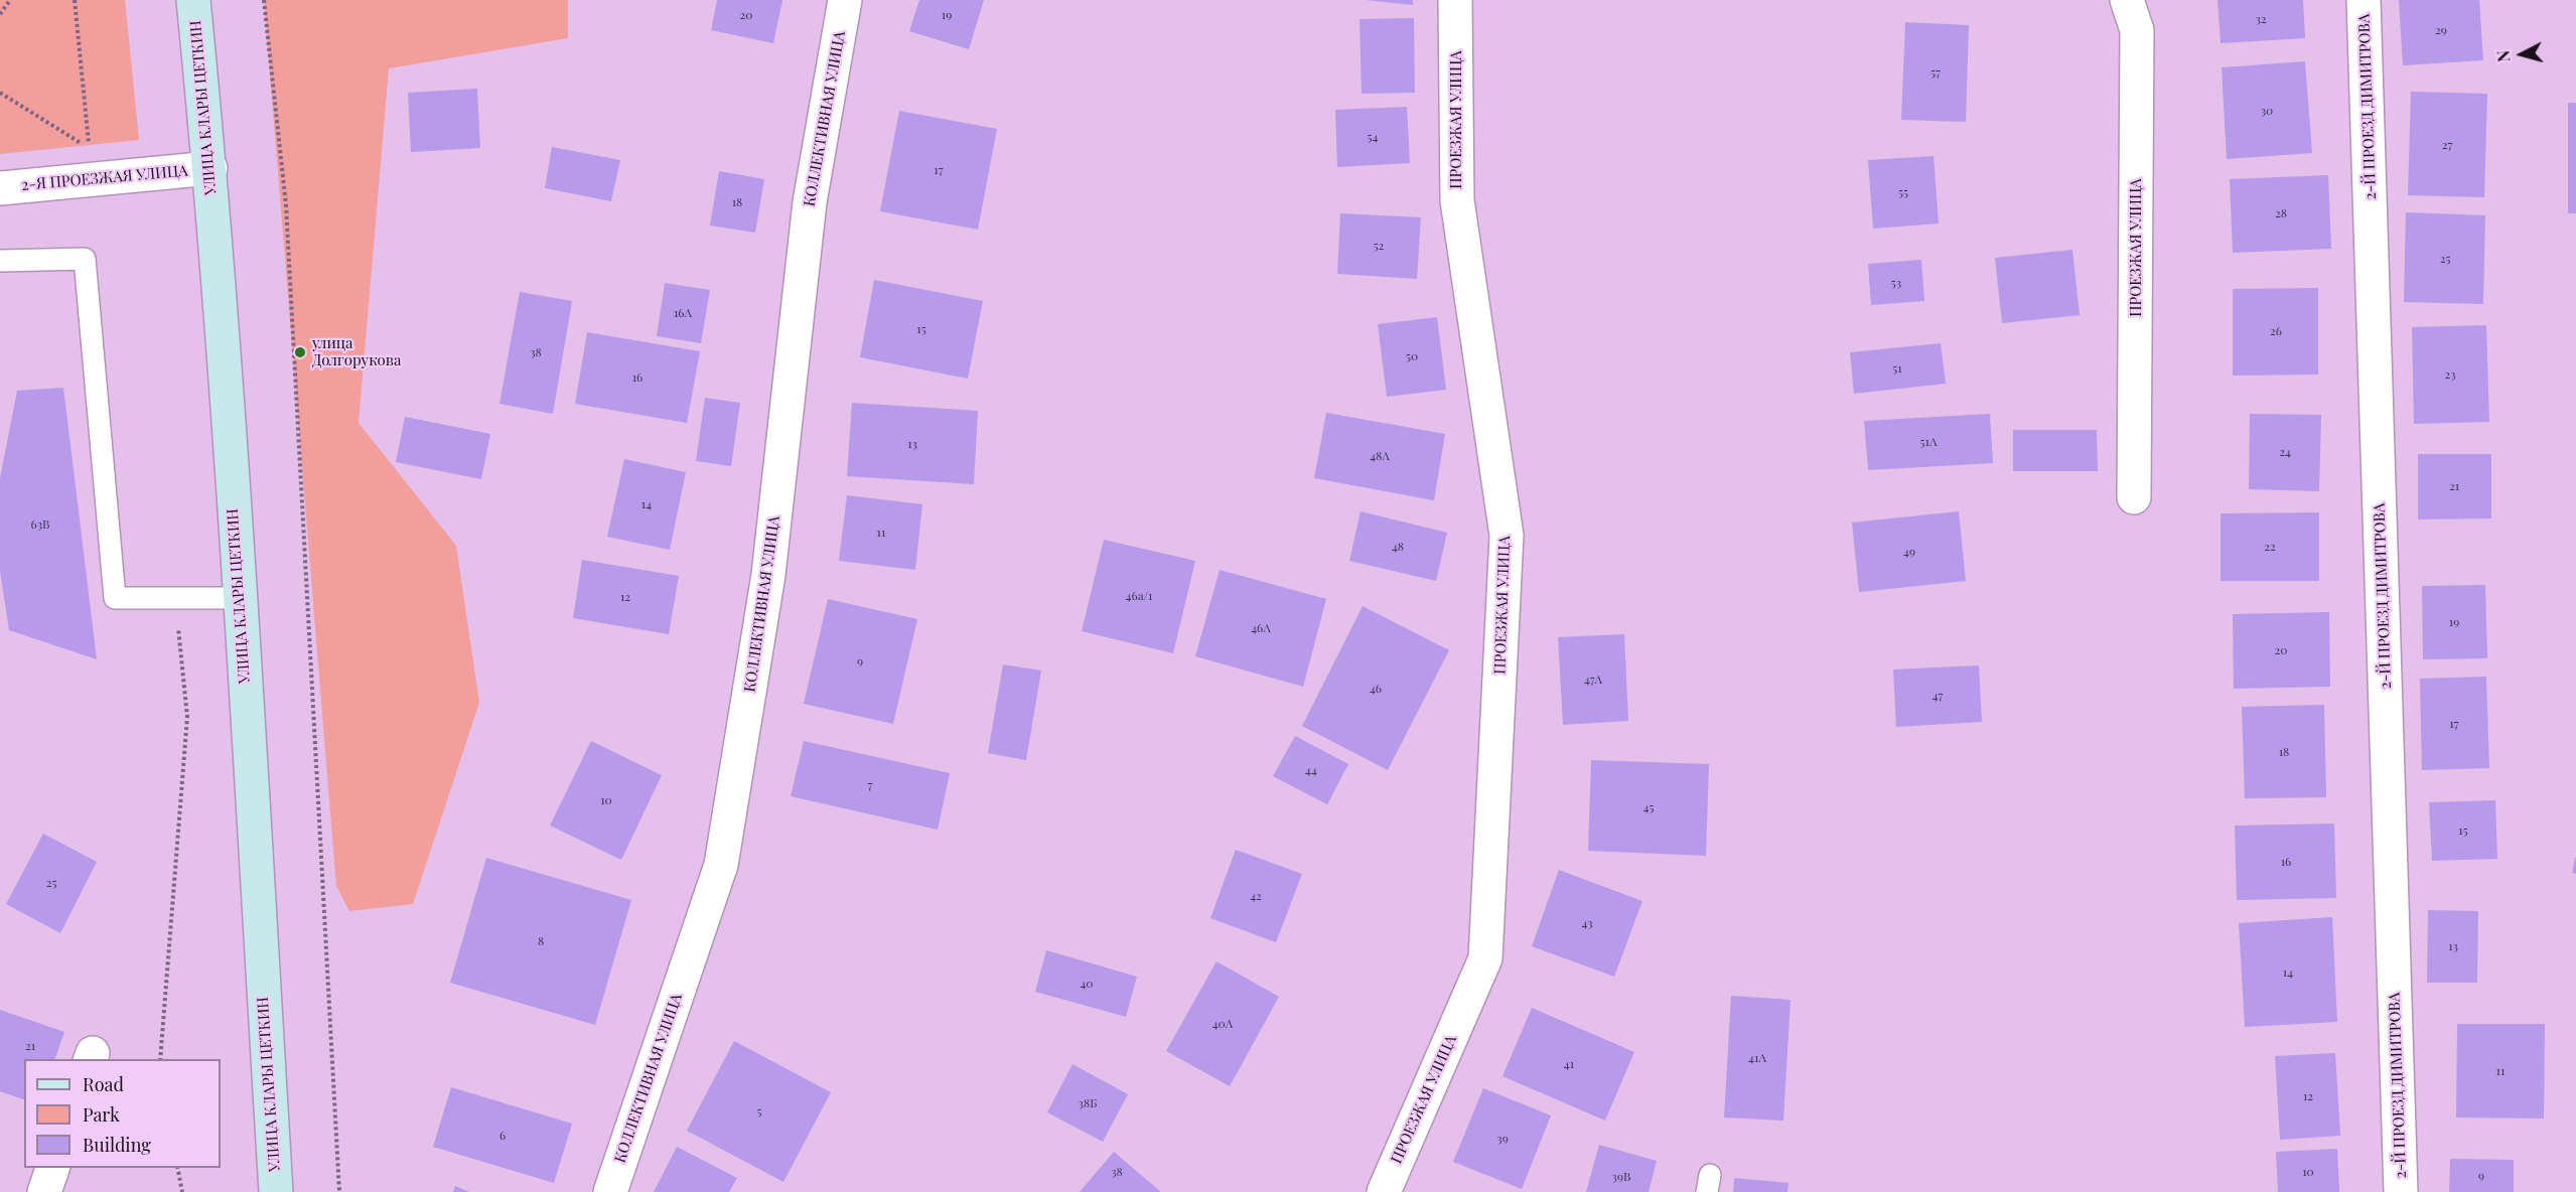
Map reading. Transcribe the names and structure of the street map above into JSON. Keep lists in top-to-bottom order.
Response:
{
  "streets": {
    "main road": ["УЛИЦА КЛАРЫ ЦЕТКИН"],
    "street": [
      "2-Й ПРОЕЗД ДИМИТРОВА",
      "КОЛЛЕКТИВНАЯ УЛИЦА",
      "ПРОЕЗЖАЯ УЛИЦА",
      "2-Я ПРОЕЗЖАЯ УЛИЦА"
    ]
  },
  "crossings": [
    ["УЛИЦА КЛАРЫ ЦЕТКИН", "2-Я ПРОЕЗЖАЯ УЛИЦА"]
  ],
  "places": ["улица Долгорукова"],
  "house_numbers": [
    "20",
    "19",
    "32",
    "29",
    "57",
    "30",
    "54",
    "27",
    "17",
    "55",
    "18",
    "28",
    "52",
    "25",
    "53",
    "16А",
    "15",
    "26",
    "38",
    "50",
    "51",
    "23",
    "16",
    "51А",
    "13",
    "24",
    "48А",
    "21",
    "14",
    "63В",
    "11",
    "48",
    "22",
    "49",
    "46а/1",
    "12",
    "19",
    "46А",
    "20",
    "9",
    "47А",
    "46",
    "47",
    "17",
    "18",
    "44",
    "7",
    "10",
    "45",
    "15",
    "16",
    "25",
    "42",
    "43",
    "8",
    "13",
    "14",
    "40",
    "40А",
    "21",
    "41А",
    "41",
    "11",
    "12",
    "38Б",
    "5",
    "6",
    "39",
    "38",
    "10",
    "9",
    "39В"
  ],
  "legend": ["Road", "Park", "Building"],
  "north": "left"
}
